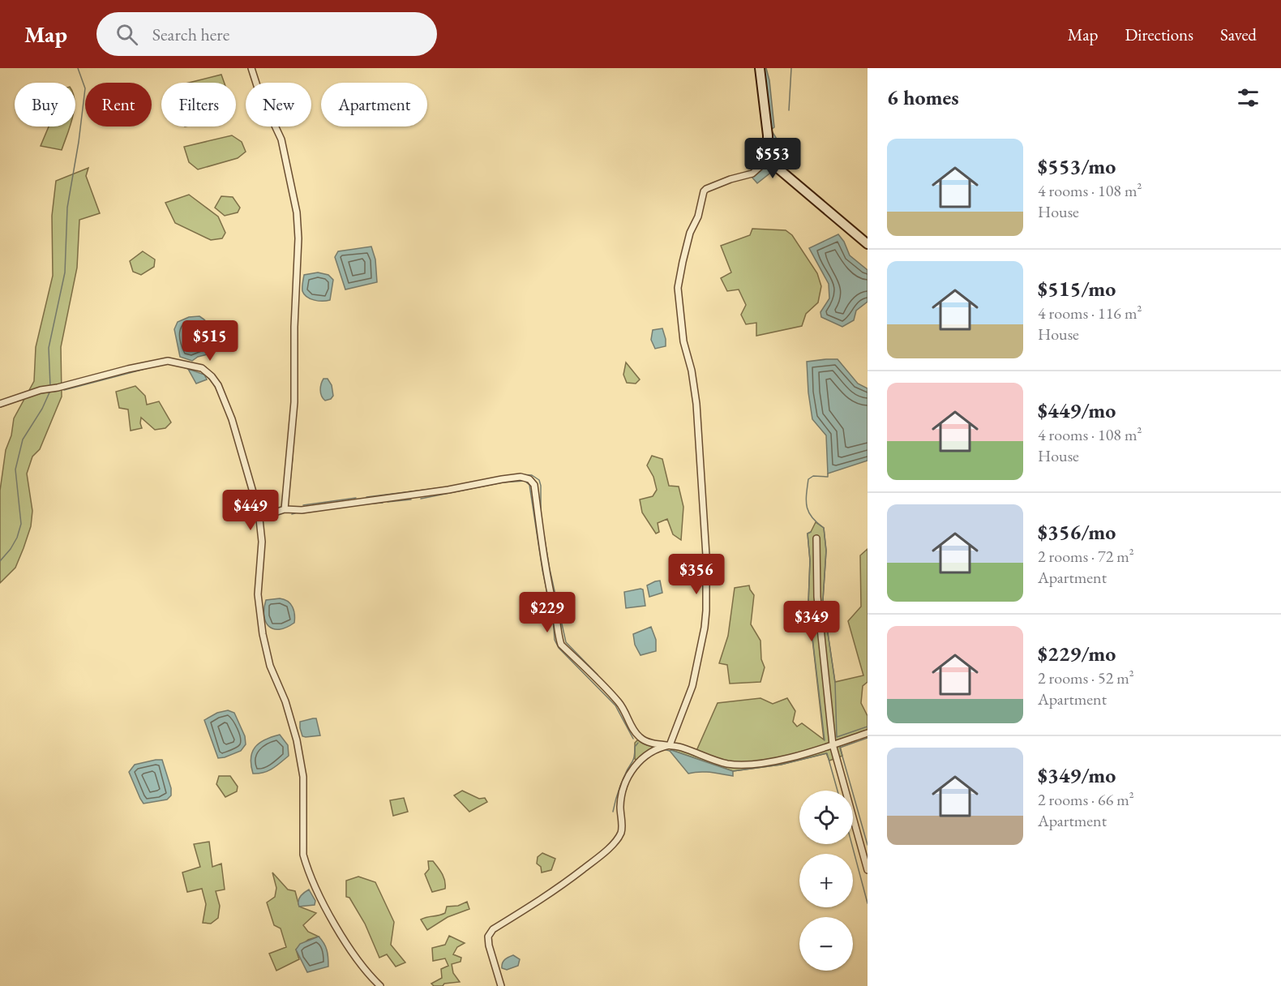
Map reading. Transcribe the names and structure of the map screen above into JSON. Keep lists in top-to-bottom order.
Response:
{
  "page": {
    "header": "Map",
    "search": "Search here",
    "nav": ["Map", "Directions", "Saved"],
    "heading": "6 homes",
    "chip": [
      "Buy",
      "Rent",
      "Filters",
      "New",
      "Apartment"
    ],
    "list": [
      {
        "name": "$553/mo",
        "note": "4 rooms · 108 m² · House"
      },
      {
        "name": "$515/mo",
        "note": "4 rooms · 116 m² · House"
      },
      {
        "name": "$449/mo",
        "note": "4 rooms · 108 m² · House"
      },
      {
        "name": "$356/mo",
        "note": "2 rooms · 72 m² · Apartment"
      },
      {
        "name": "$229/mo",
        "note": "2 rooms · 52 m² · Apartment"
      },
      {
        "name": "$349/mo",
        "note": "2 rooms · 66 m² · Apartment"
      }
    ],
    "price": [
      "$553",
      "$515",
      "$449",
      "$356",
      "$229",
      "$349"
    ],
    "map_buttons": ["+", "−"]
  }
}
